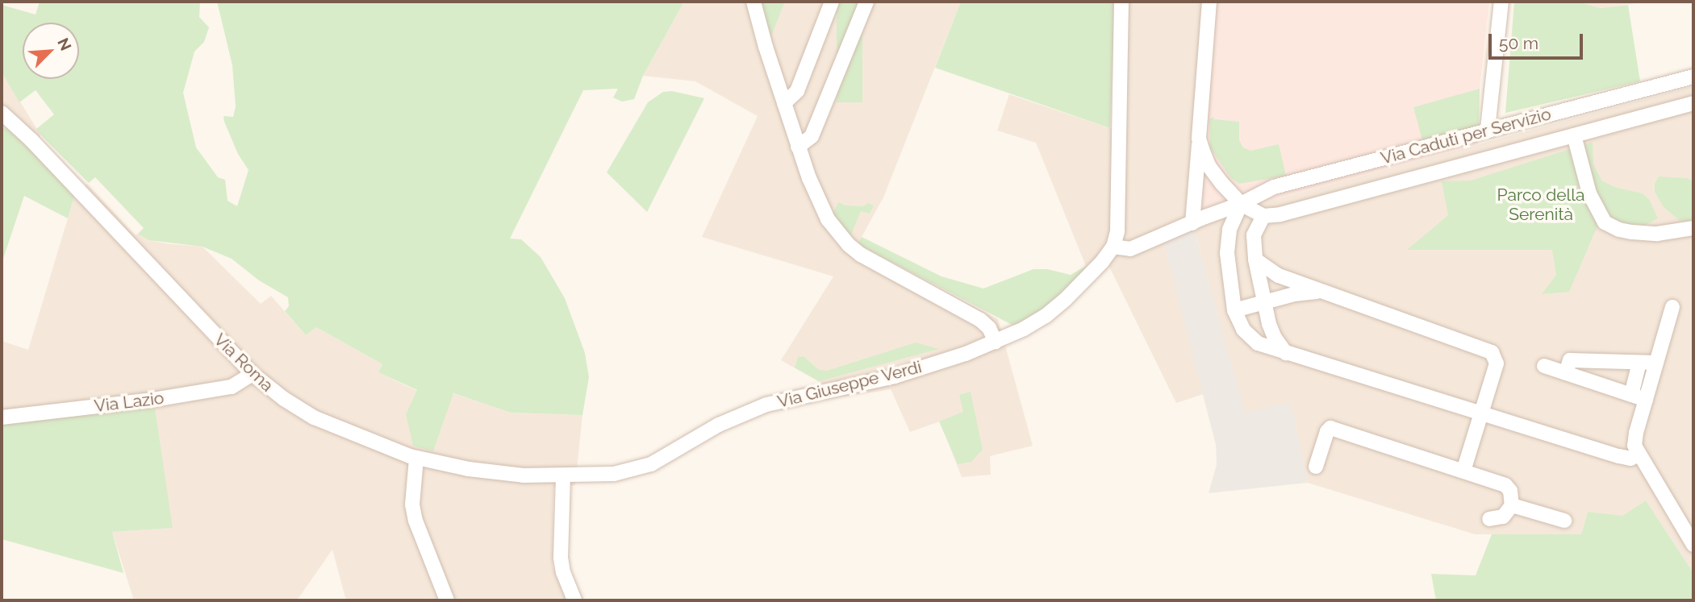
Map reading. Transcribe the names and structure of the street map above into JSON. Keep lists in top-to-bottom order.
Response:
{
  "streets": {
    "street": [
      "Via Caduti per Servizio",
      "Via Roma",
      "Via Giuseppe Verdi",
      "Via Lazio"
    ]
  },
  "crossings": [
    ["Via Caduti per Servizio", "Via Giuseppe Verdi"],
    ["Via Roma", "Via Giuseppe Verdi"],
    ["Via Roma", "Via Lazio"]
  ],
  "parks": ["Parco della Serenità"],
  "scale_bar": "50 m",
  "north": "top right"
}
